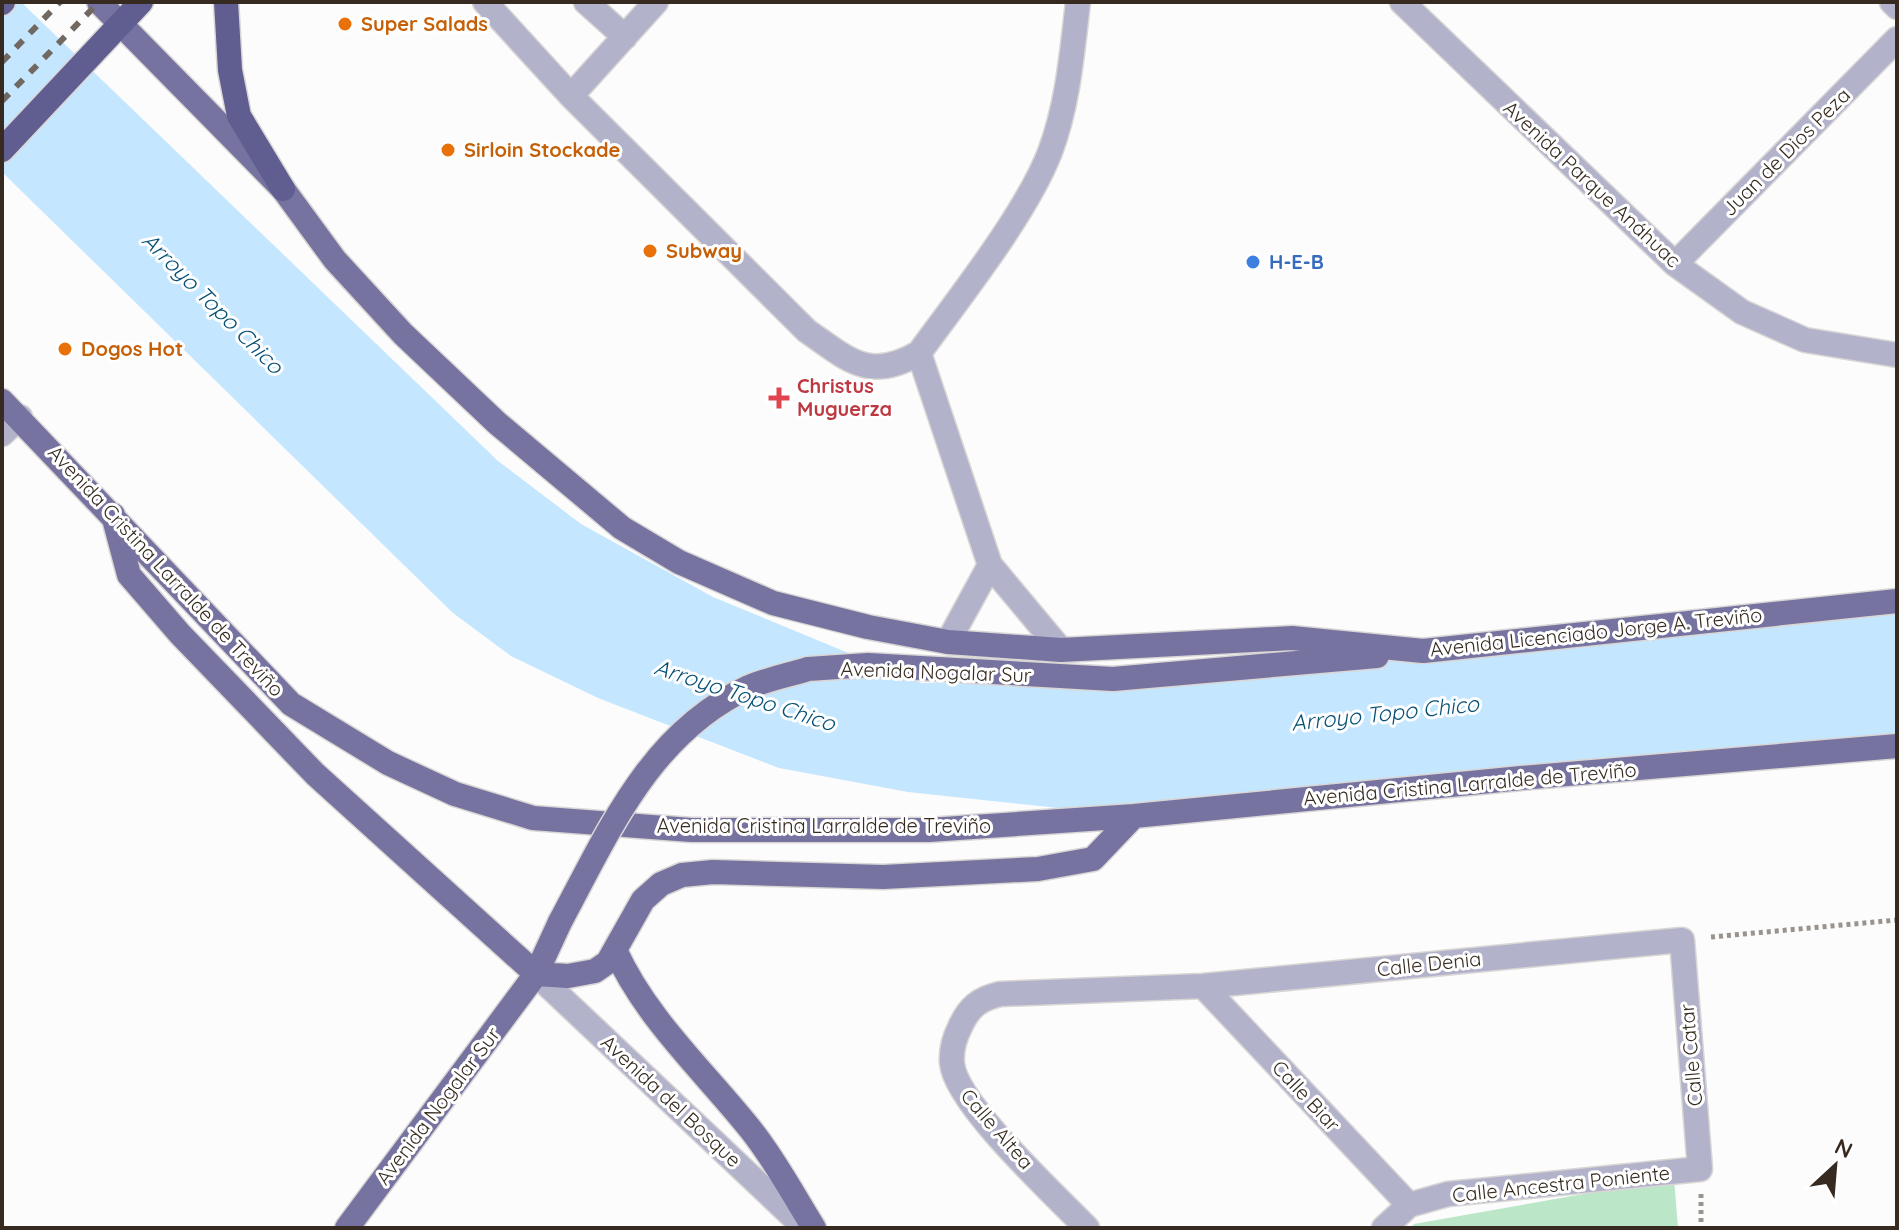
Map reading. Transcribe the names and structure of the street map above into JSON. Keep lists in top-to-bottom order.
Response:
{
  "streets": {
    "main road": ["Avenida Cristina Larralde de Treviño", "Avenida Licenciado Jorge A. Treviño", "Avenida Nogalar Sur"],
    "street": [
      "Juan de Dios Peza",
      "Avenida Parque Anáhuac",
      "Calle Denia",
      "Calle Catar",
      "Calle Biar",
      "Avenida del Bosque",
      "Calle Altea",
      "Calle Ancestra Poniente"
    ]
  },
  "crossings": [
    ["Juan de Dios Peza", "Avenida Parque Anáhuac"],
    ["Avenida Licenciado Jorge A. Treviño", "Avenida Nogalar Sur"],
    ["Avenida Nogalar Sur", "Avenida del Bosque"],
    ["Calle Denia", "Calle Catar"],
    ["Calle Denia", "Calle Biar"],
    ["Calle Denia", "Calle Altea"],
    ["Calle Catar", "Calle Ancestra Poniente"],
    ["Calle Biar", "Calle Ancestra Poniente"]
  ],
  "water": ["Arroyo Topo Chico"],
  "places": {
    "other": [
      "Super Salads",
      "Sirloin Stockade",
      "Subway",
      "H-E-B",
      "Dogos Hot"
    ],
    "health": ["Christus Muguerza"]
  },
  "north": "top right"
}
